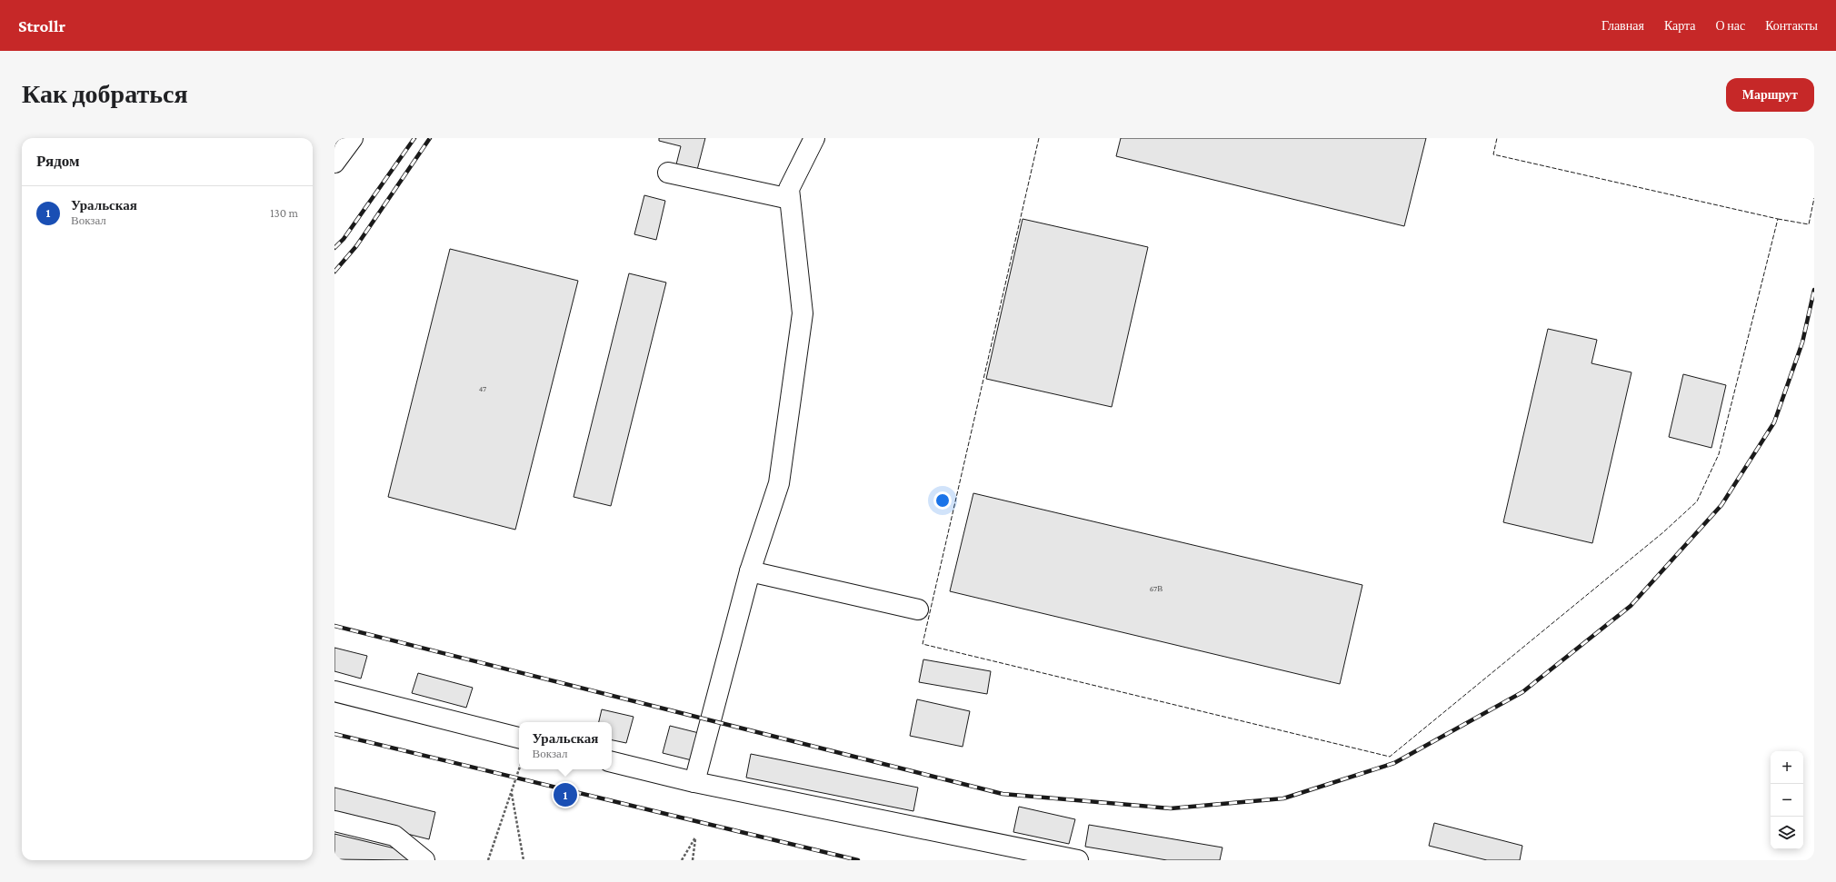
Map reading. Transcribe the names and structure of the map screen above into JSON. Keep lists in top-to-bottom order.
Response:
{
  "house_numbers": ["47", "67В"],
  "page": {
    "header": "Strollr",
    "nav": [
      "Главная",
      "Карта",
      "О нас",
      "Контакты"
    ],
    "buttons": "Маршрут",
    "title": "Как добраться",
    "heading": "Рядом",
    "list": [
      {
        "mark": "1",
        "name": "Уральская",
        "note": "Вокзал",
        "value": "130 m"
      }
    ],
    "popup": ["Уральская", "Вокзал"],
    "map_buttons": ["+", "−"],
    "pins": "1"
  }
}
